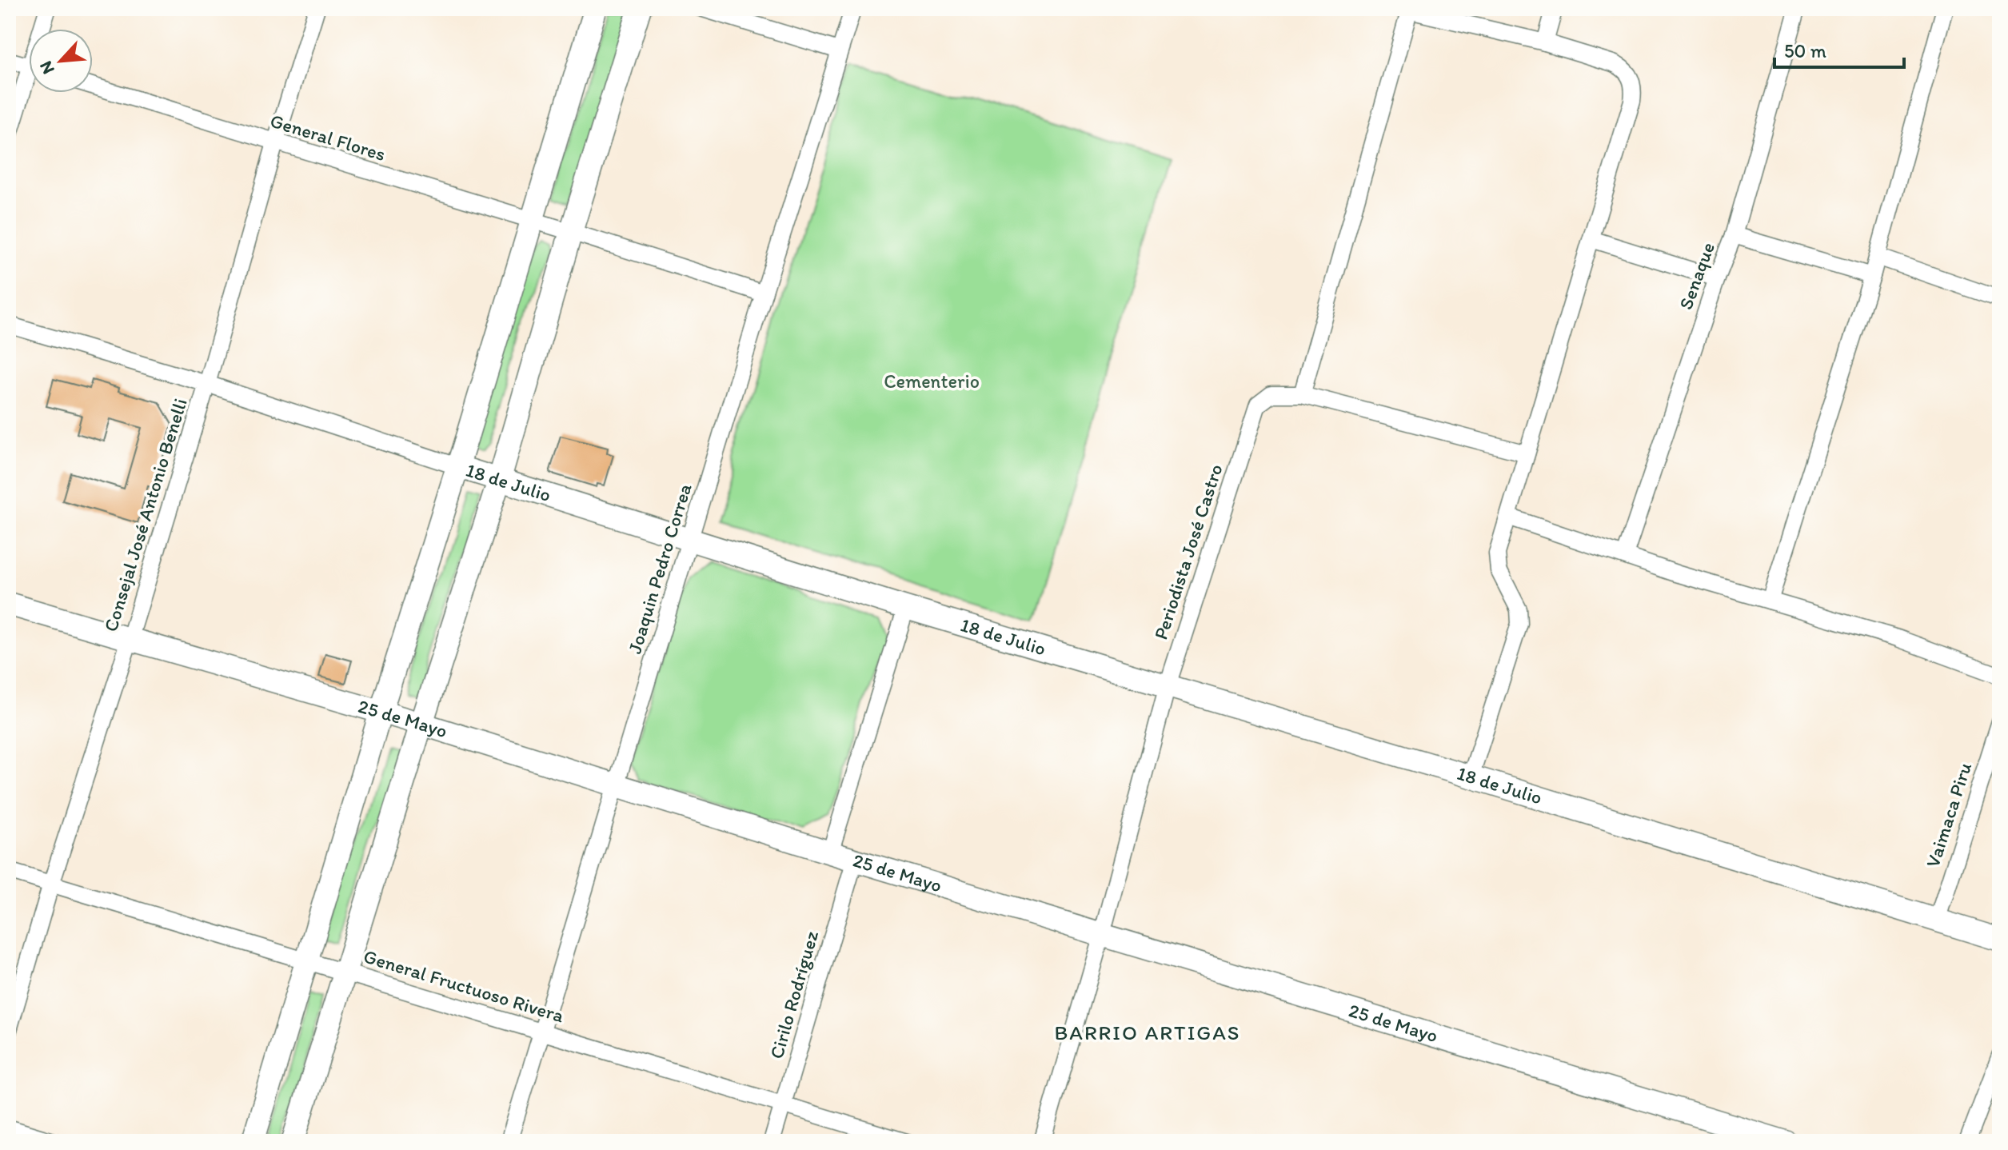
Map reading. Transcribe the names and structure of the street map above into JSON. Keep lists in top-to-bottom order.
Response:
{
  "streets": {
    "street": [
      "General Flores",
      "Senaque",
      "18 de Julio",
      "Consejal José Antonio Benelli",
      "Periodista José Castro",
      "Joaquin Pedro Correa",
      "25 de Mayo",
      "Vaimaca Piru",
      "General Fructuoso Rivera",
      "Cirilo Rodríguez"
    ]
  },
  "crossings": [
    ["General Flores", "Consejal José Antonio Benelli"],
    ["General Flores", "Joaquin Pedro Correa"],
    ["18 de Julio", "Consejal José Antonio Benelli"],
    ["18 de Julio", "Periodista José Castro"],
    ["18 de Julio", "Joaquin Pedro Correa"],
    ["18 de Julio", "Vaimaca Piru"],
    ["Consejal José Antonio Benelli", "25 de Mayo"],
    ["Consejal José Antonio Benelli", "General Fructuoso Rivera"],
    ["Periodista José Castro", "25 de Mayo"],
    ["Joaquin Pedro Correa", "25 de Mayo"],
    ["Joaquin Pedro Correa", "General Fructuoso Rivera"],
    ["25 de Mayo", "Cirilo Rodríguez"],
    ["General Fructuoso Rivera", "Cirilo Rodríguez"]
  ],
  "districts": ["BARRIO ARTIGAS"],
  "parks": ["Cementerio"],
  "scale_bar": "50 m",
  "north": "bottom left"
}
